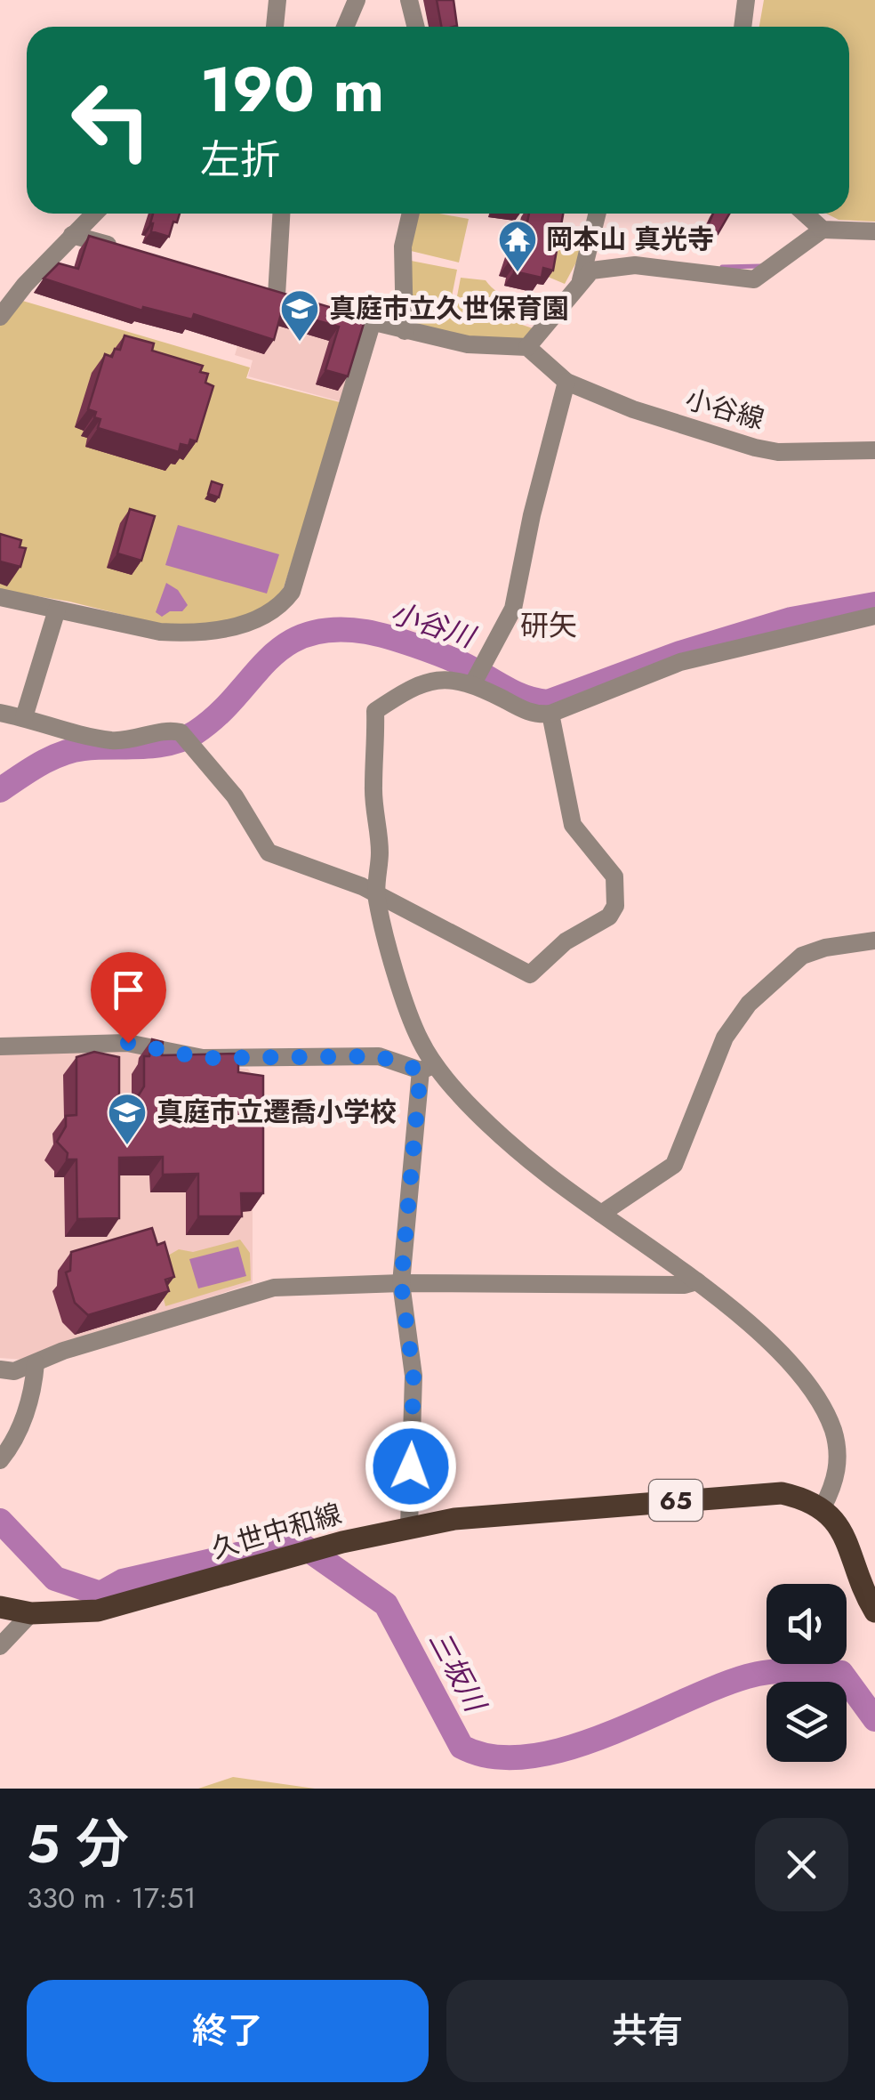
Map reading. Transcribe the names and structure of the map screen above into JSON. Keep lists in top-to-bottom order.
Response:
{
  "streets": {
    "main road": ["65", "久世中和線"],
    "street": ["小谷線"]
  },
  "districts": ["研矢"],
  "water": ["小谷川", "三坂川"],
  "places": {
    "temple": ["岡本山 真光寺"],
    "school or university": ["真庭市立久世保育園", "真庭市立遷喬小学校"]
  },
  "page": {
    "turn": ["190 m", "左折"],
    "heading": ["5 分", "330 m · 17:51"],
    "buttons": ["終了", "共有"]
  }
}
